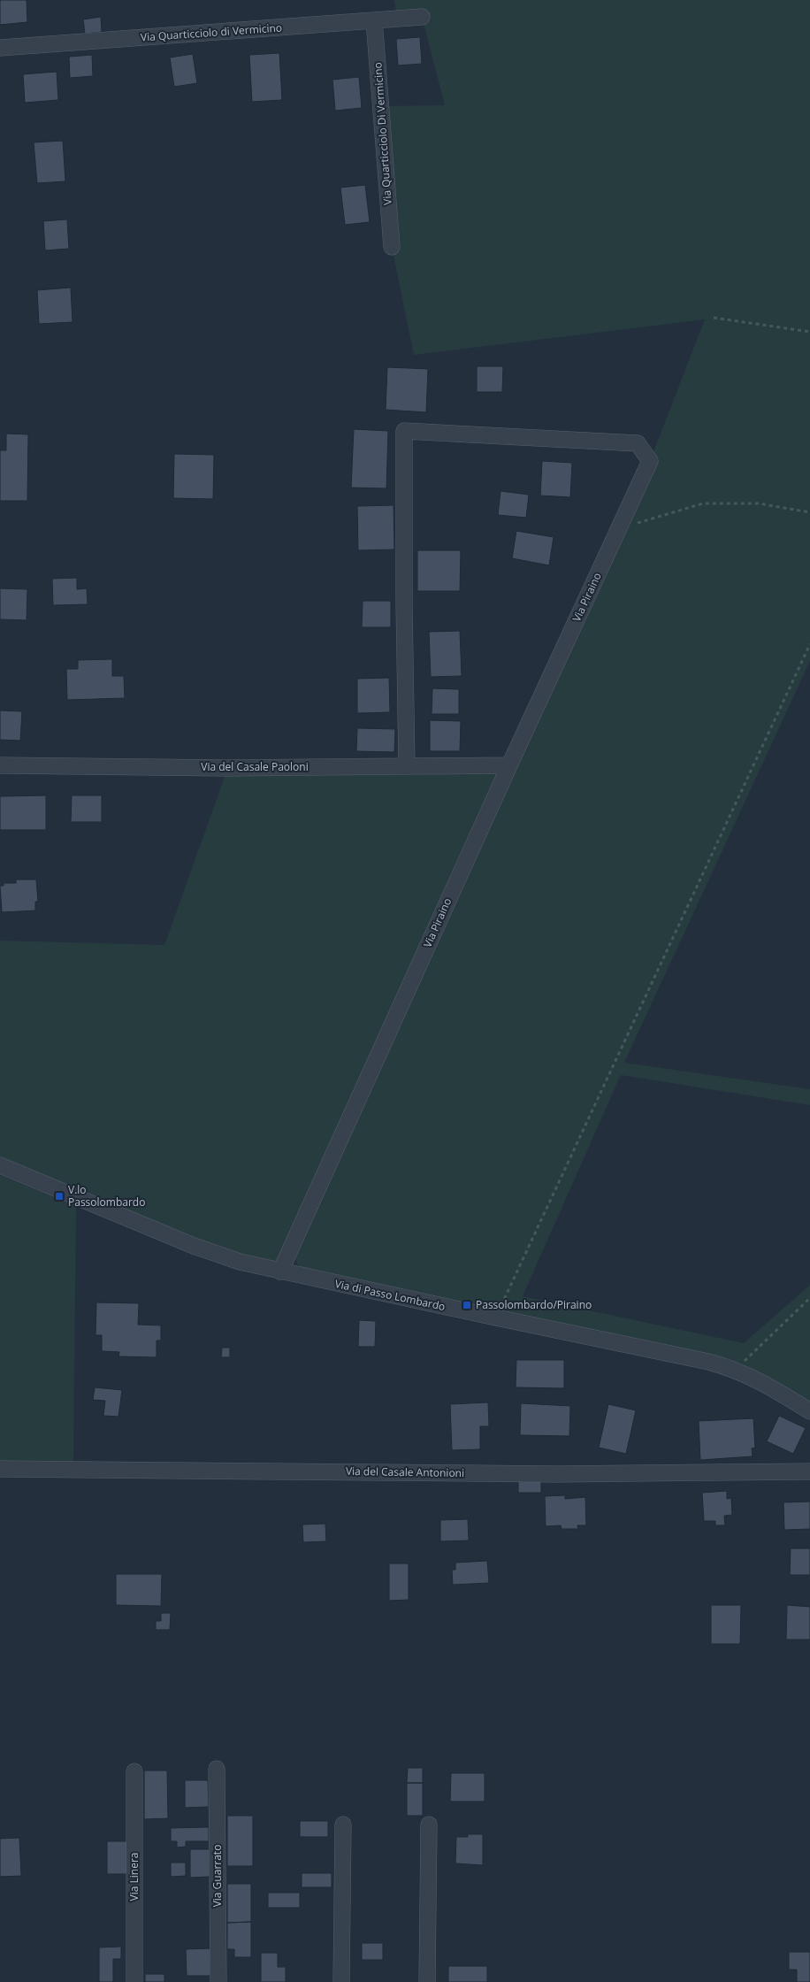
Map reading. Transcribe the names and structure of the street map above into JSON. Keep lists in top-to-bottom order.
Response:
{
  "streets": {
    "street": [
      "Via Quarticciolo di Vermicino",
      "Via Quarticciolo Di Vermicino",
      "Via Piraino",
      "Via del Casale Paoloni",
      "Via di Passo Lombardo",
      "Via del Casale Antonioni",
      "Via Guarrato",
      "Via Linera"
    ]
  },
  "crossings": [
    ["Via Quarticciolo di Vermicino", "Via Quarticciolo Di Vermicino"],
    ["Via Piraino", "Via del Casale Paoloni"],
    ["Via Piraino", "Via di Passo Lombardo"]
  ],
  "places": {
    "transit": ["V.lo Passolombardo", "Passolombardo/Piraino"]
  }
}
